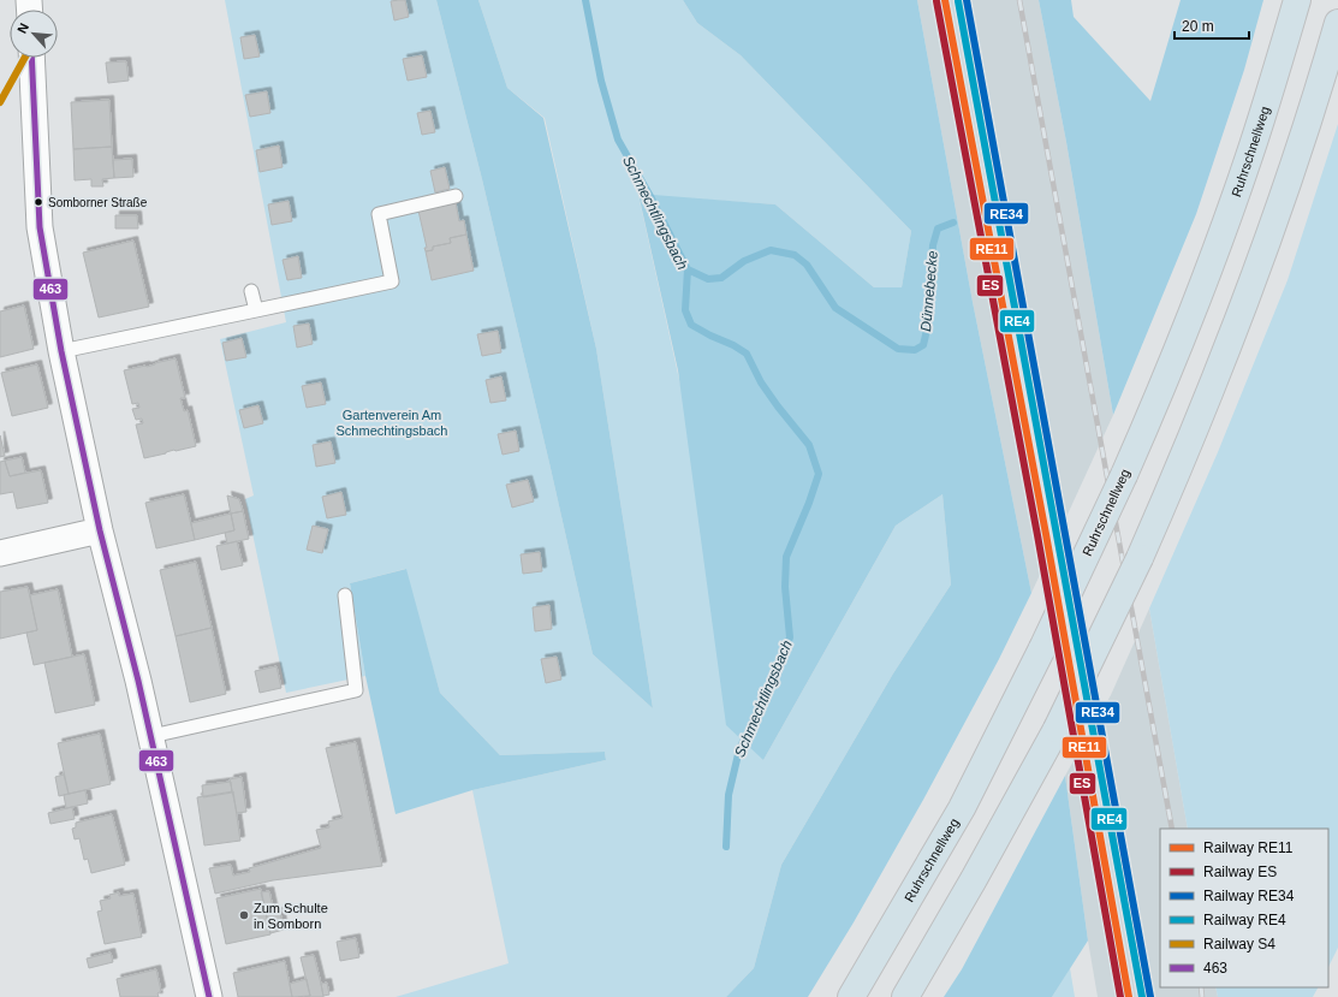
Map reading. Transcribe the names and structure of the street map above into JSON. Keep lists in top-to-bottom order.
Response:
{
  "streets": {
    "highway": ["Ruhrschnellweg"]
  },
  "water": ["Schmechtlingsbach", "Dünnebecke"],
  "parks": ["Gartenverein Am Schmechtingsbach"],
  "places": ["Somborner Straße", "Zum Schulte in Somborn"],
  "lines": [
    "rail line RE11",
    "rail line RE34",
    "rail line ES",
    "rail line RE4",
    "rail line S4",
    "transit line 463"
  ],
  "legend": [
    "Railway RE11",
    "Railway ES",
    "Railway RE34",
    "Railway RE4",
    "Railway S4",
    "463"
  ],
  "scale_bar": "20 m",
  "north": "top left"
}
